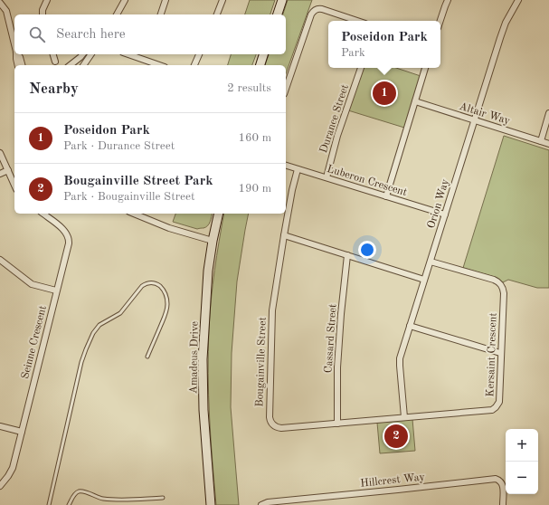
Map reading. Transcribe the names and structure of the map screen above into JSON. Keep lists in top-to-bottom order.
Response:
{
  "streets": {
    "street": [
      "Altair Way",
      "Durance Street",
      "Luberon Crescent",
      "Orion Way",
      "Cassard Street",
      "Seinne Crescent",
      "Kersaint Crescent",
      "Amadeus Drive",
      "Bougainville Street",
      "Hillcrest Way"
    ]
  },
  "crossings": [
    ["Altair Way", "Orion Way"],
    ["Durance Street", "Luberon Crescent"],
    ["Luberon Crescent", "Orion Way"],
    ["Luberon Crescent", "Bougainville Street"],
    ["Orion Way", "Kersaint Crescent"],
    ["Orion Way", "Bougainville Street"],
    ["Cassard Street", "Bougainville Street"],
    ["Kersaint Crescent", "Bougainville Street"]
  ],
  "page": {
    "search": "Search here",
    "popup": ["Poseidon Park", "Park"],
    "heading": ["Nearby", "2 results"],
    "pins": ["1", "2"],
    "list": [
      {
        "mark": "1",
        "name": "Poseidon Park",
        "note": "Park · Durance Street",
        "value": "160 m"
      },
      {
        "mark": "2",
        "name": "Bougainville Street Park",
        "note": "Park · Bougainville Street",
        "value": "190 m"
      }
    ],
    "map_buttons": ["+", "−"]
  }
}
